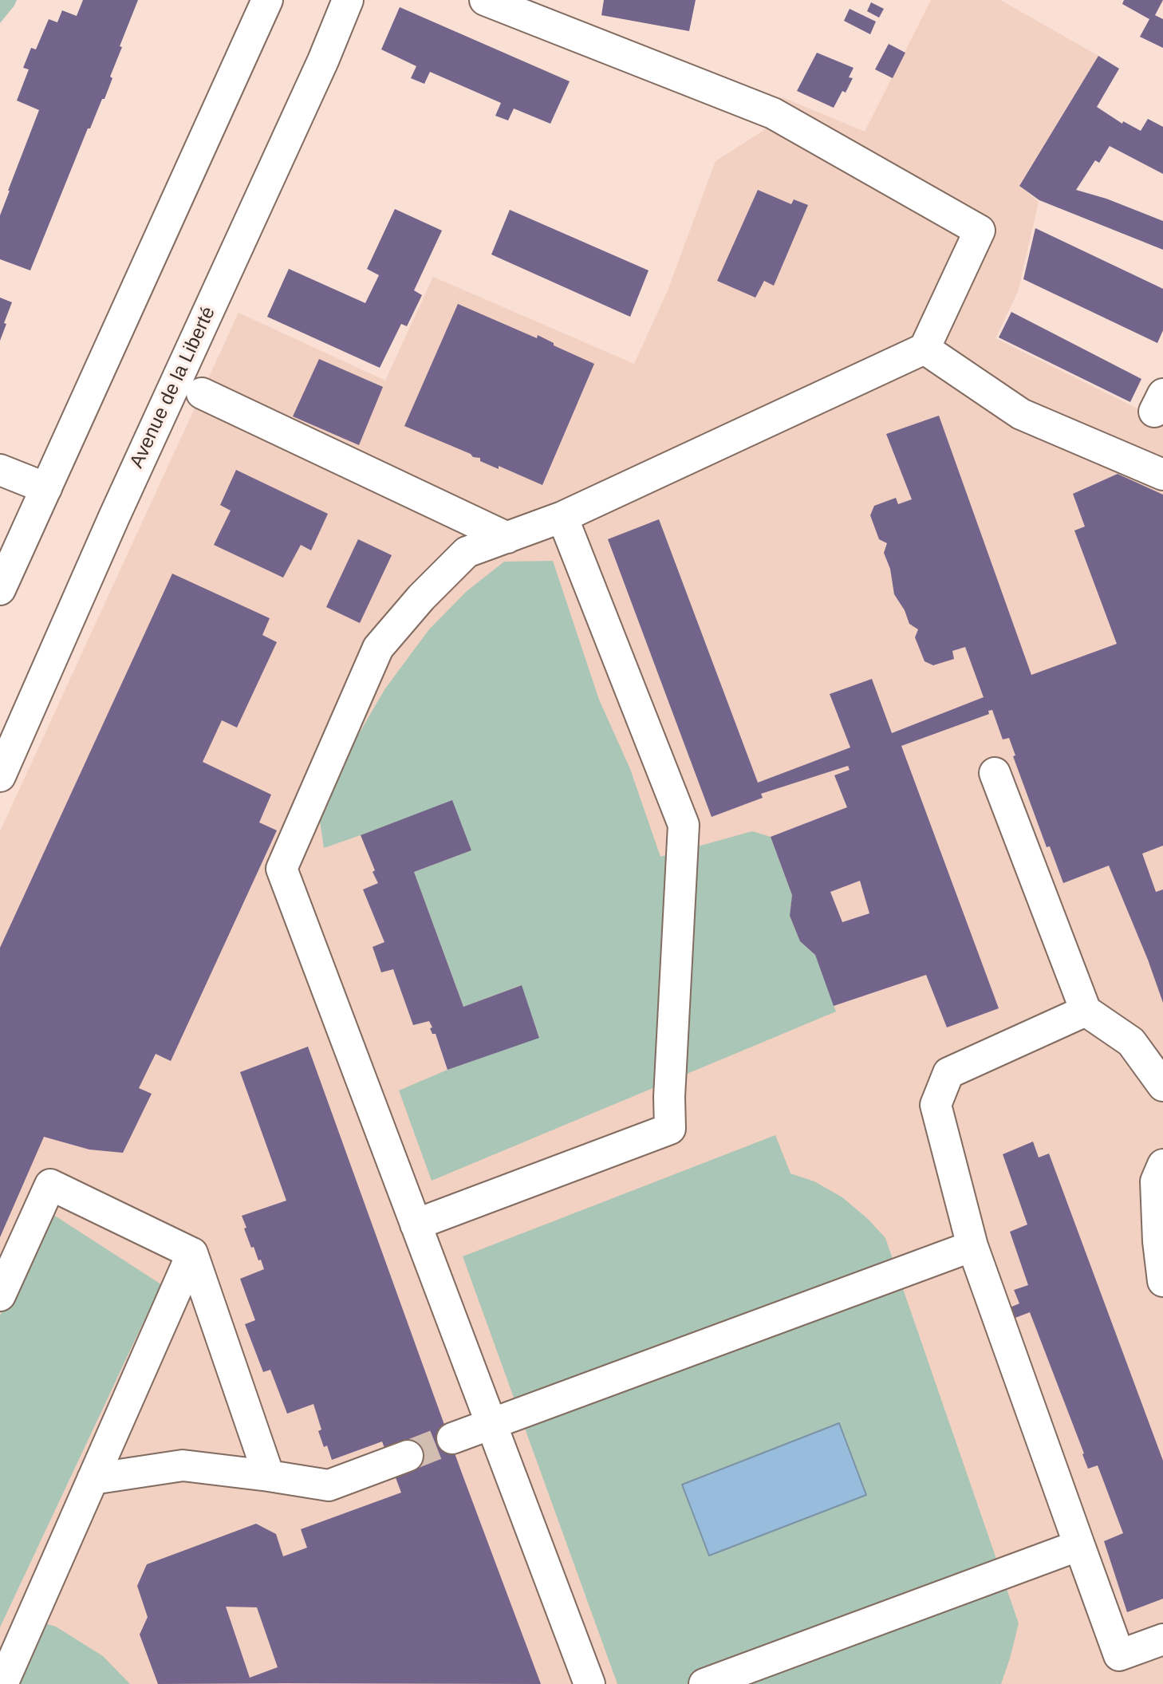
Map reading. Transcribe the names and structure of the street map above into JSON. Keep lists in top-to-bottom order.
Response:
{
  "streets": {
    "main road": ["Avenue de la Liberté"]
  }
}
